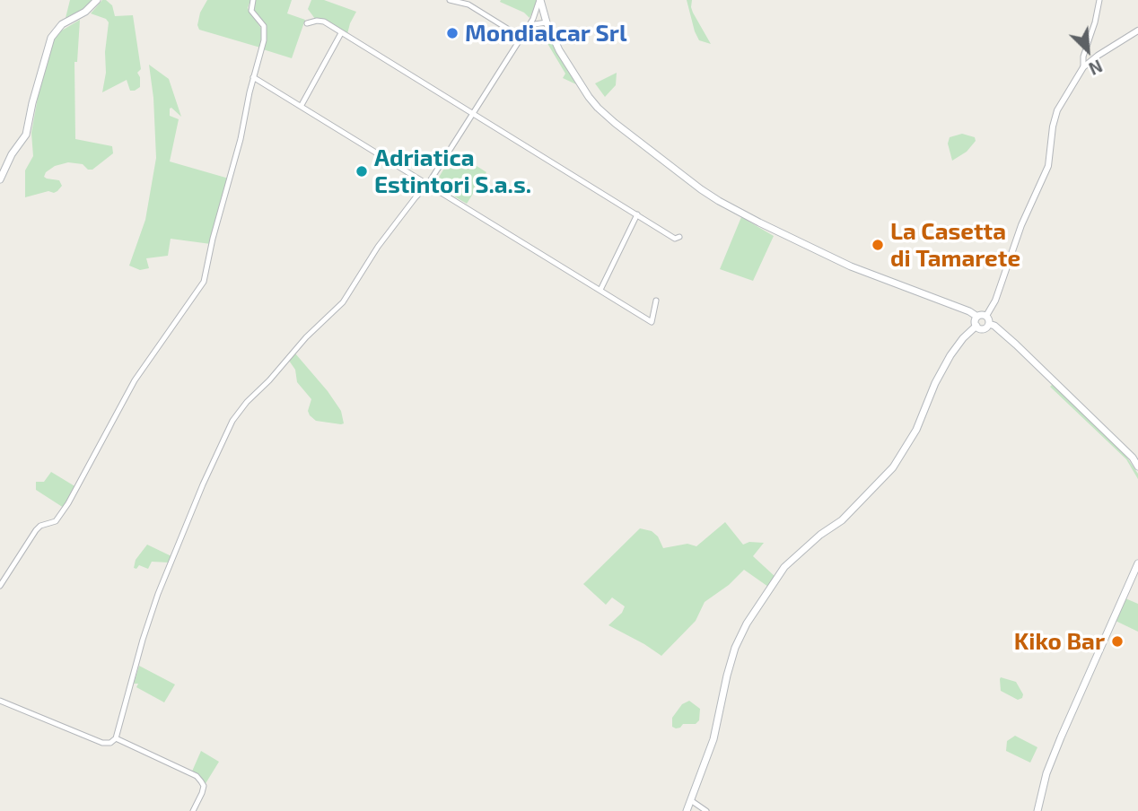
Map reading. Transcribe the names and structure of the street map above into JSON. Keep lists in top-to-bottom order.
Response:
{
  "places": [
    "Mondialcar Srl",
    "Adriatica Estintori S.a.s.",
    "La Casetta di Tamarete",
    "Kiko Bar"
  ],
  "north": "bottom right"
}
